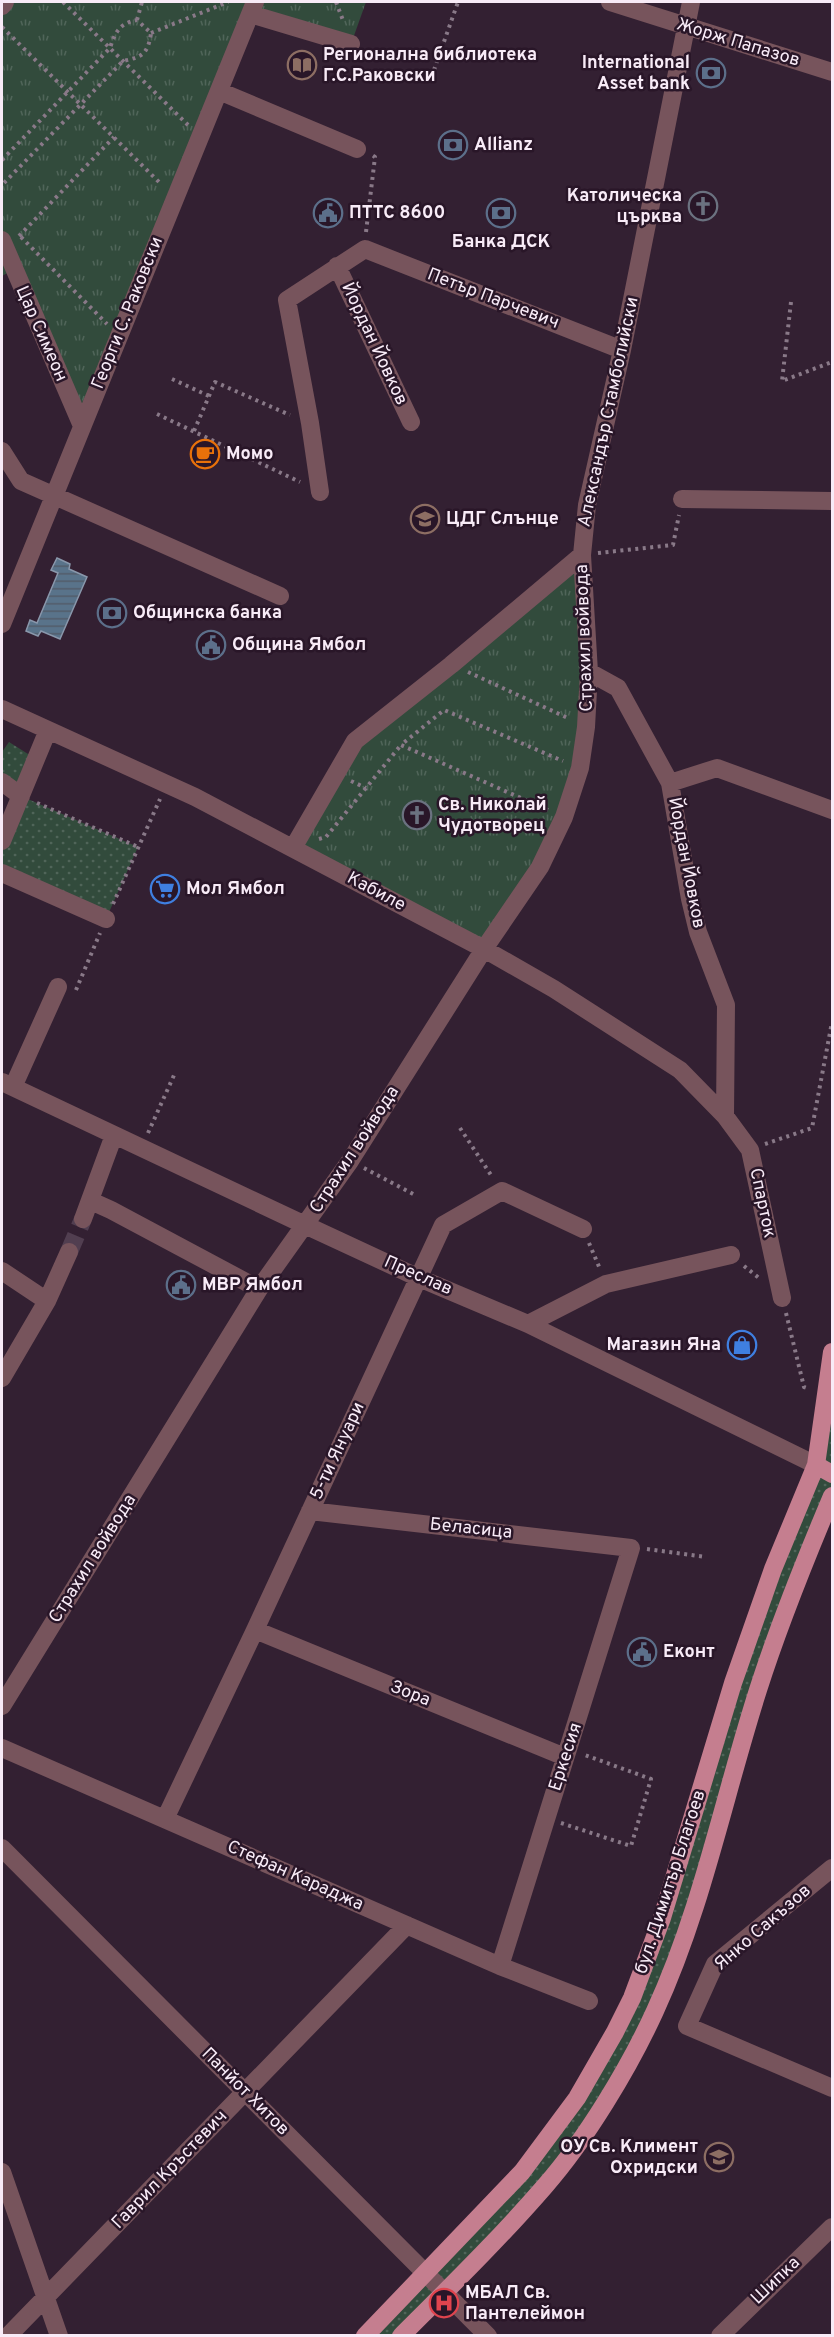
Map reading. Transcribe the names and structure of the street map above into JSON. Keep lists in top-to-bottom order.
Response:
{
  "streets": {
    "main road": ["Преслав", "бул. Димитър Благоев"],
    "street": [
      "Жорж Папазов",
      "Петър Парчевич",
      "Георги С. Раковски",
      "Цар Симеон",
      "Йордан Йовков",
      "Александър Стамболийски",
      "Страхил войвода",
      "Кабиле",
      "Спарток",
      "5-ти Януари",
      "Беласица",
      "Зора",
      "Еркесия",
      "Стефан Караджа",
      "Янко Сакъзов",
      "Панйот Хитов",
      "Гаврил Кръстевич",
      "Шипка"
    ]
  },
  "crossings": [
    ["Жорж Папазов", "Александър Стамболийски"],
    ["Петър Парчевич", "Александър Стамболийски"],
    ["Георги С. Раковски", "Цар Симеон"],
    ["Йордан Йовков", "Страхил войвода"],
    ["Йордан Йовков", "Кабиле"],
    ["Йордан Йовков", "Спарток"],
    ["Александър Стамболийски", "Страхил войвода"],
    ["Страхил войвода", "Кабиле"],
    ["Страхил войвода", "Преслав"],
    ["Кабиле", "Спарток"],
    ["Преслав", "5-ти Януари"],
    ["Преслав", "бул. Димитър Благоев"],
    ["5-ти Януари", "Беласица"],
    ["5-ти Януари", "Зора"],
    ["5-ти Януари", "Стефан Караджа"],
    ["Беласица", "Еркесия"],
    ["Зора", "Еркесия"],
    ["Еркесия", "Стефан Караджа"],
    ["Стефан Караджа", "Гаврил Кръстевич"],
    ["бул. Димитър Благоев", "Панйот Хитов"],
    ["Панйот Хитов", "Гаврил Кръстевич"]
  ],
  "places": {
    "library": ["Регионална библиотека Г.С.Раковски"],
    "bank": [
      "International Asset bank",
      "Allianz",
      "Банка ДСК",
      "Общинска банка"
    ],
    "church": ["Католическа църква", "Св. Николай Чудотворец"],
    "public building": [
      "ПТТС 8600",
      "Община Ямбол",
      "МВР Ямбол",
      "Еконт"
    ],
    "cafe": ["Момо"],
    "school or university": ["ЦДГ Слънце", "ОУ Св. Климент Охридски"],
    "supermarket": ["Мол Ямбол"],
    "shop": ["Магазин Яна"],
    "hospital": ["МБАЛ Св. Пантелеймон"]
  }
}
